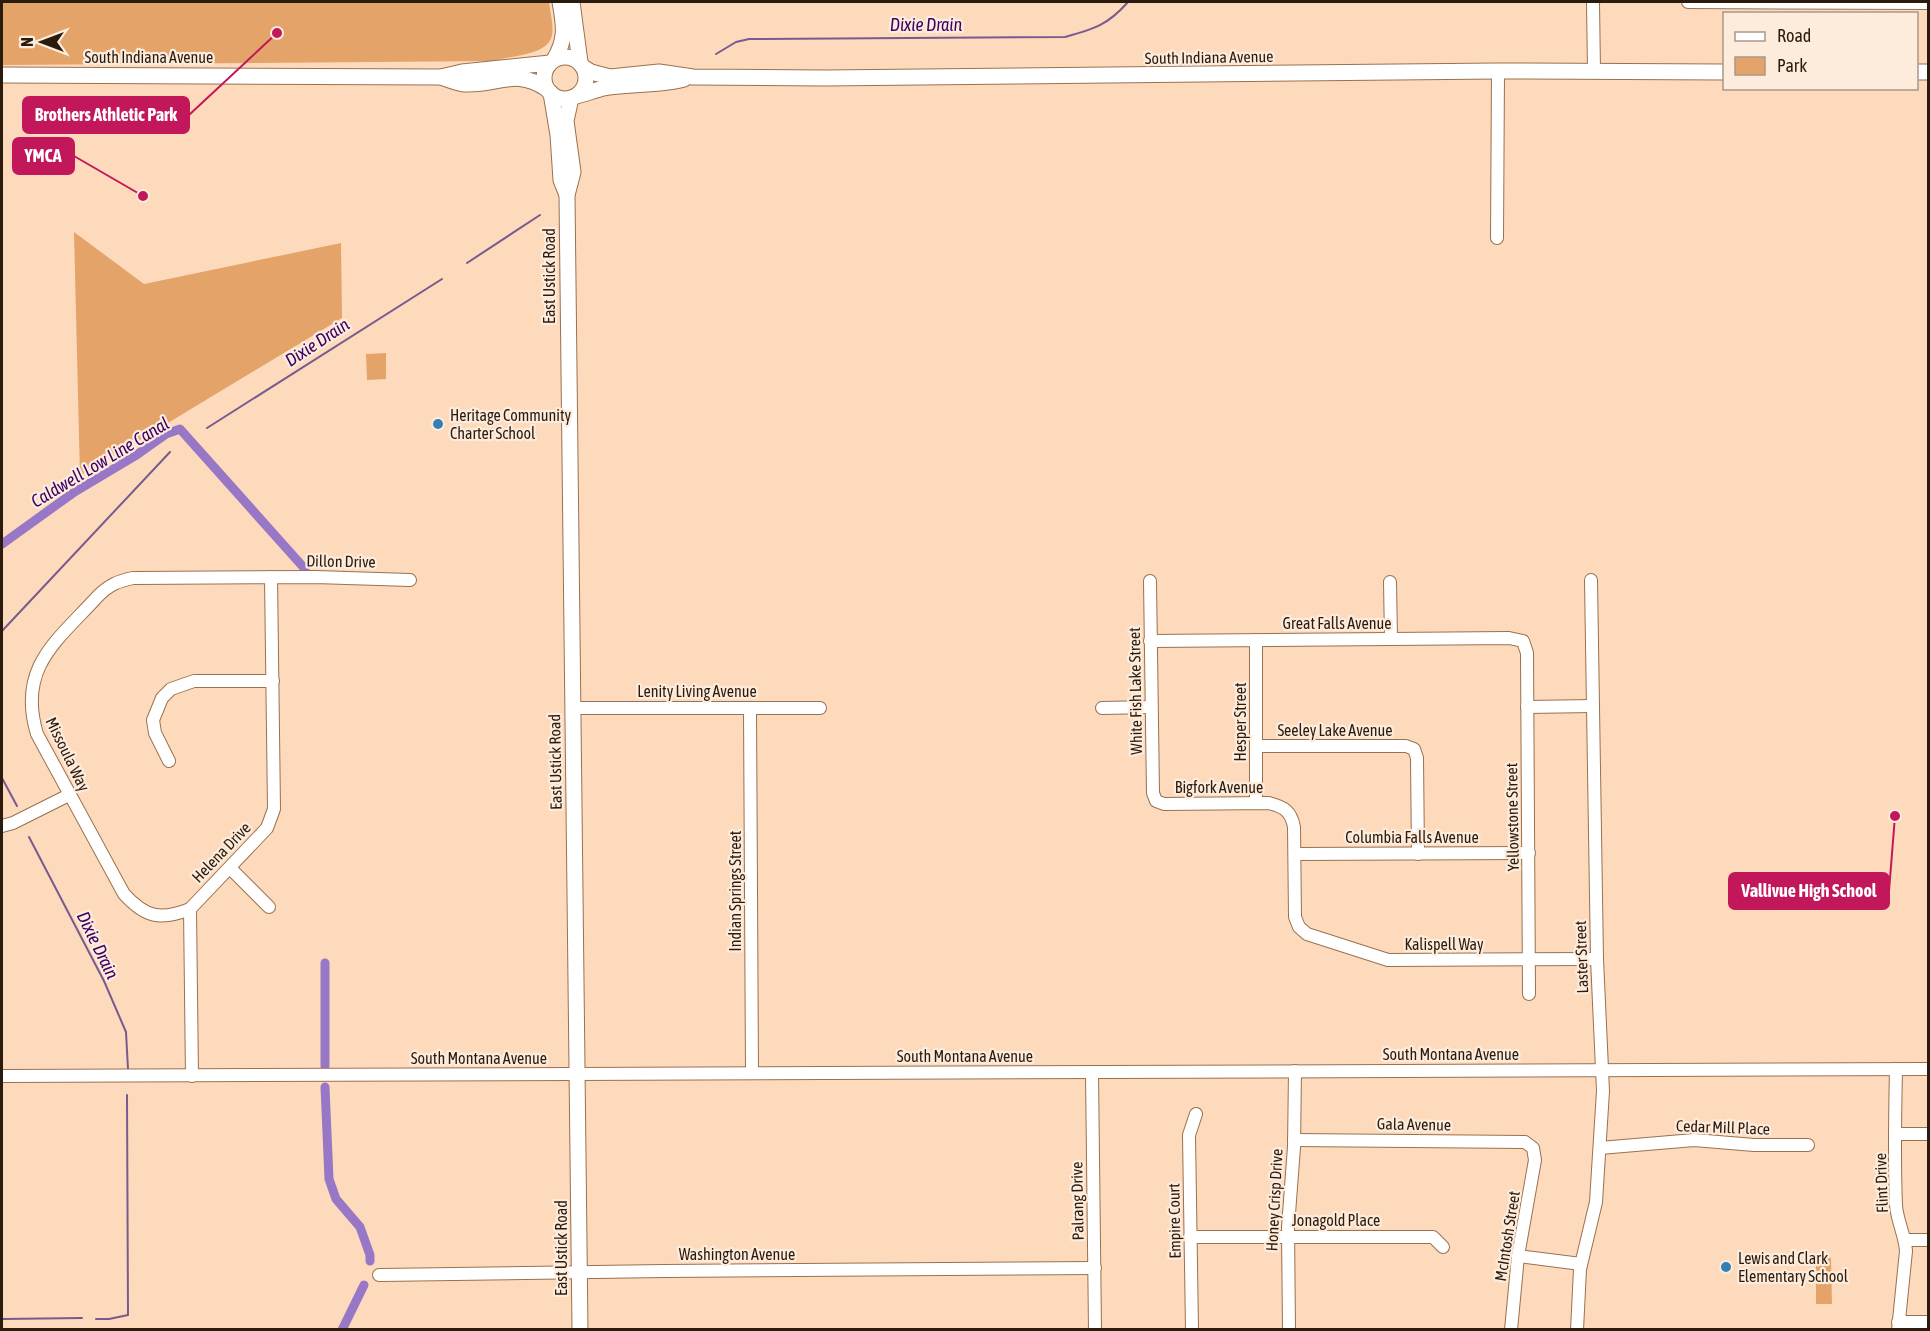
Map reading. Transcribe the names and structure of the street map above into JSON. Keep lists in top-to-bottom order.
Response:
{
  "streets": {
    "main road": ["South Indiana Avenue", "East Ustick Road"],
    "street": [
      "Dillon Drive",
      "Great Falls Avenue",
      "Lenity Living Avenue",
      "White Fish Lake Street",
      "Hesper Street",
      "Seeley Lake Avenue",
      "Missoula Way",
      "Bigfork Avenue",
      "Yellowstone Street",
      "Columbia Falls Avenue",
      "Helena Drive",
      "Indian Springs Street",
      "Kalispell Way",
      "Laster Street",
      "South Montana Avenue",
      "Gala Avenue",
      "Cedar Mill Place",
      "Flint Drive",
      "Honey Crisp Drive",
      "Palrang Drive",
      "Jonagold Place",
      "Empire Court",
      "McIntosh Street",
      "Washington Avenue"
    ]
  },
  "crossings": [
    ["South Indiana Avenue", "East Ustick Road"],
    ["East Ustick Road", "Lenity Living Avenue"],
    ["East Ustick Road", "South Montana Avenue"],
    ["East Ustick Road", "Washington Avenue"],
    ["Dillon Drive", "Missoula Way"],
    ["Dillon Drive", "Helena Drive"],
    ["Great Falls Avenue", "White Fish Lake Street"],
    ["Great Falls Avenue", "Hesper Street"],
    ["Great Falls Avenue", "Yellowstone Street"],
    ["Lenity Living Avenue", "Indian Springs Street"],
    ["White Fish Lake Street", "Bigfork Avenue"],
    ["Hesper Street", "Seeley Lake Avenue"],
    ["Hesper Street", "Bigfork Avenue"],
    ["Seeley Lake Avenue", "Columbia Falls Avenue"],
    ["Missoula Way", "Helena Drive"],
    ["Bigfork Avenue", "Columbia Falls Avenue"],
    ["Bigfork Avenue", "Kalispell Way"],
    ["Yellowstone Street", "Columbia Falls Avenue"],
    ["Yellowstone Street", "Kalispell Way"],
    ["Columbia Falls Avenue", "Kalispell Way"],
    ["Indian Springs Street", "South Montana Avenue"],
    ["Kalispell Way", "Laster Street"],
    ["Laster Street", "South Montana Avenue"],
    ["Laster Street", "Cedar Mill Place"],
    ["South Montana Avenue", "Flint Drive"],
    ["South Montana Avenue", "Honey Crisp Drive"],
    ["South Montana Avenue", "Palrang Drive"],
    ["Gala Avenue", "Honey Crisp Drive"],
    ["Gala Avenue", "McIntosh Street"],
    ["Honey Crisp Drive", "Jonagold Place"],
    ["Palrang Drive", "Washington Avenue"],
    ["Jonagold Place", "Empire Court"]
  ],
  "water": ["Dixie Drain", "Caldwell Low Line Canal"],
  "places": [
    "Brothers Athletic Park",
    "YMCA",
    "Heritage Community Charter School",
    "Vallivue High School",
    "Lewis and Clark Elementary School"
  ],
  "legend": ["Road", "Park"],
  "north": "left"
}
